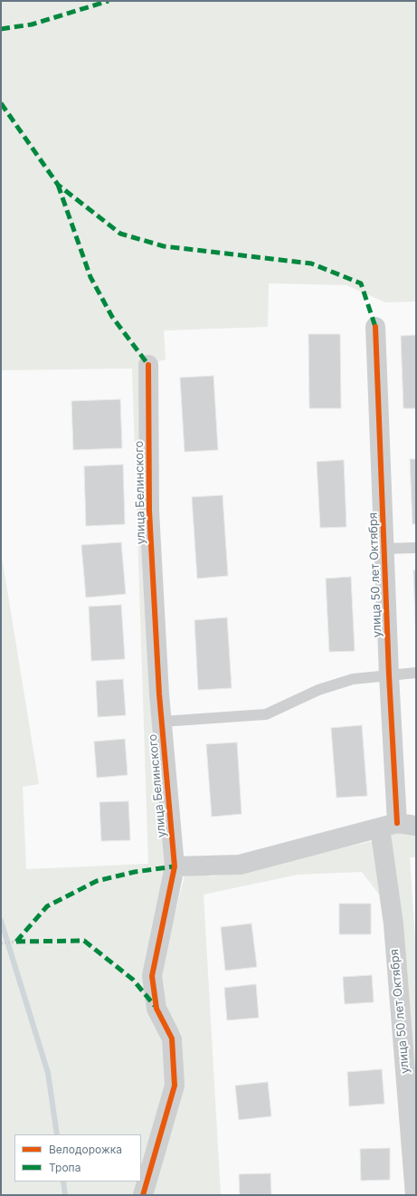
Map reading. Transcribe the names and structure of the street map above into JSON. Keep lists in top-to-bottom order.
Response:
{
  "streets": {
    "street": ["улица Белинского", "улица 50 лет Октября"]
  },
  "legend": ["Велодорожка", "Тропа"]
}
